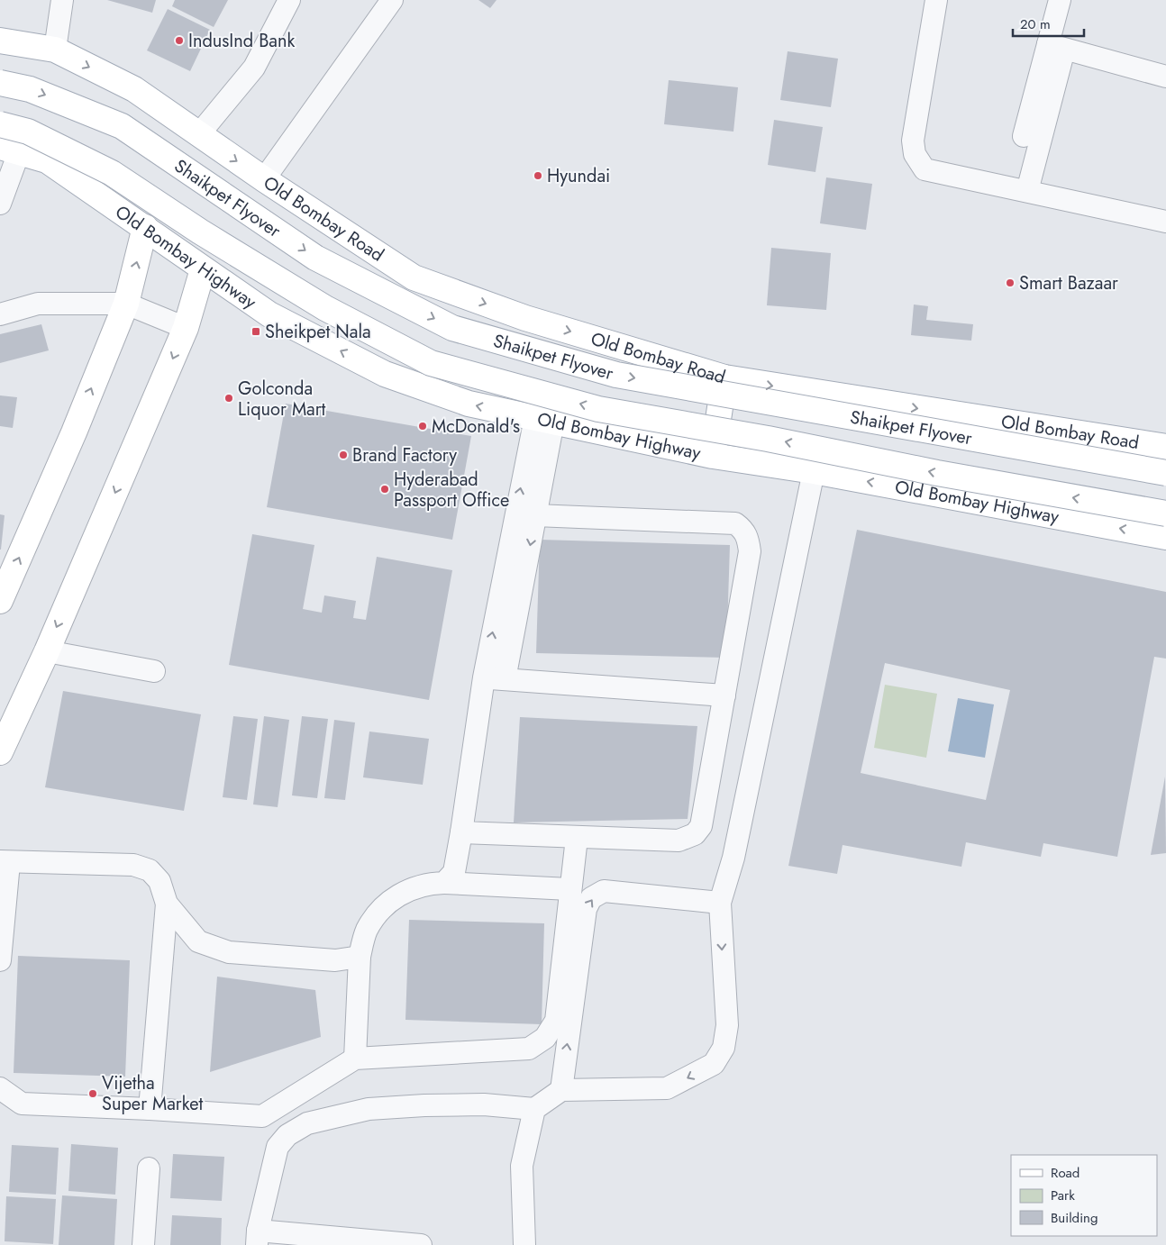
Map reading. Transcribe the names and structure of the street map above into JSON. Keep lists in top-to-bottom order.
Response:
{
  "streets": {
    "main road": ["Shaikpet Flyover", "Old Bombay Road", "Old Bombay Highway"]
  },
  "one_way": ["Old Bombay Road", "Old Bombay Highway"],
  "places": {
    "other": [
      "IndusInd Bank",
      "Hyundai",
      "Smart Bazaar",
      "Golconda Liquor Mart",
      "McDonald's",
      "Brand Factory",
      "Hyderabad Passport Office",
      "Vijetha Super Market"
    ],
    "transit": ["Sheikpet Nala"]
  },
  "legend": ["Road", "Park", "Building"],
  "scale_bar": "20 m"
}
